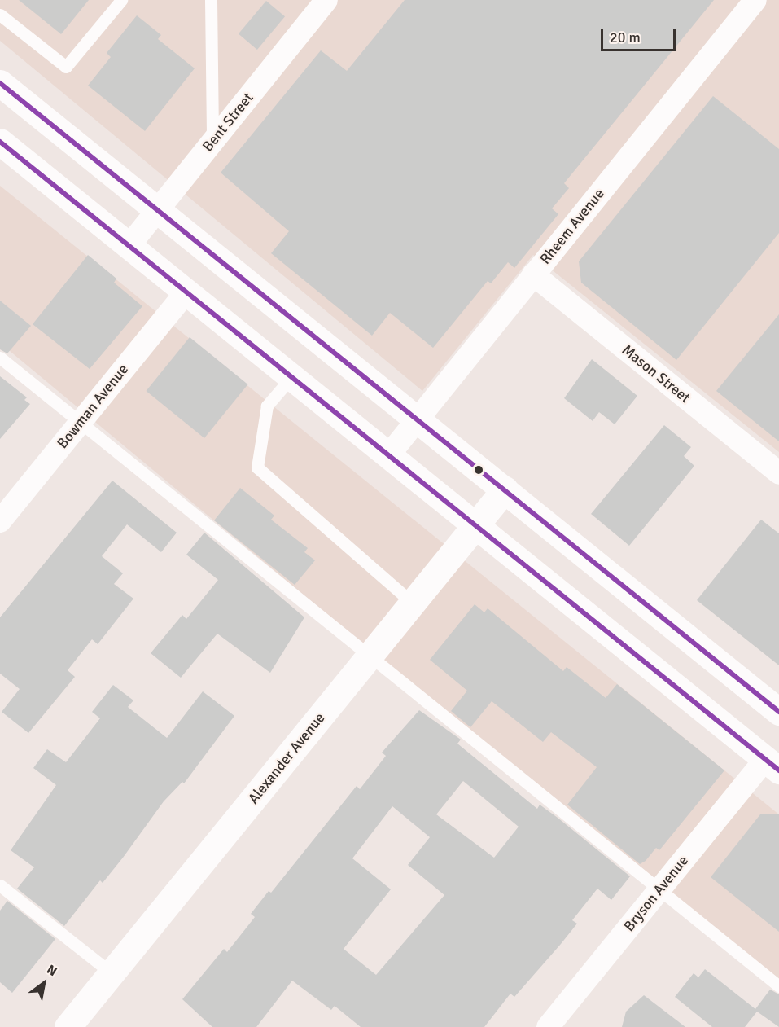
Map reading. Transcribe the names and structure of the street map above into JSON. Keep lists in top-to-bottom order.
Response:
{
  "streets": {
    "main road": ["Alexander Avenue"],
    "street": [
      "Bent Street",
      "Rheem Avenue",
      "Mason Street",
      "Bowman Avenue",
      "Bryson Avenue"
    ]
  },
  "crossings": [
    ["Rheem Avenue", "Mason Street"]
  ],
  "scale_bar": "20 m",
  "north": "top right"
}
